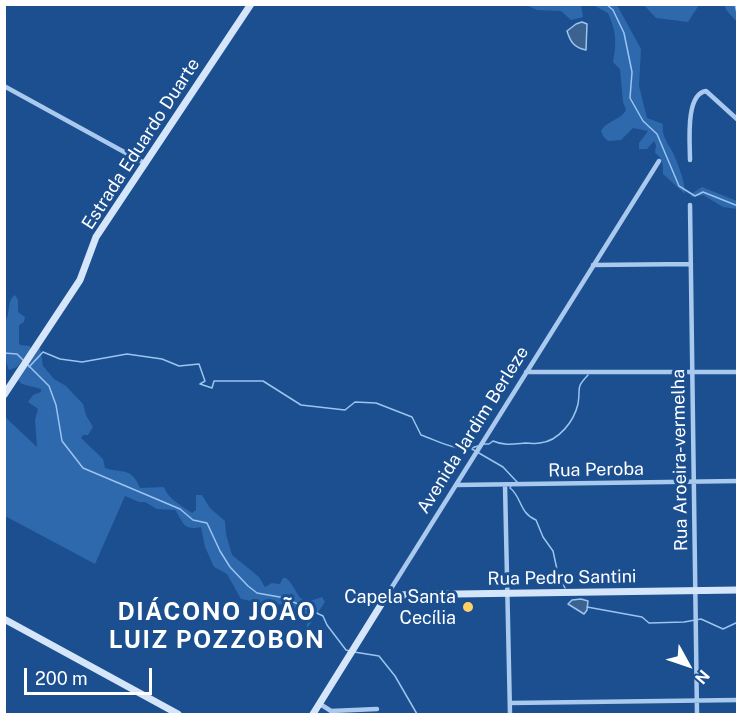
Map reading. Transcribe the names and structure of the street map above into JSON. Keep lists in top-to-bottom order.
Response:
{
  "streets": {
    "street": [
      "Estrada Eduardo Duarte",
      "Avenida Jardim Berleze",
      "Rua Aroeira-vermelha",
      "Rua Peroba",
      "Rua Pedro Santini"
    ]
  },
  "crossings": [
    ["Avenida Jardim Berleze", "Rua Peroba"],
    ["Avenida Jardim Berleze", "Rua Pedro Santini"],
    ["Rua Aroeira-vermelha", "Rua Peroba"],
    ["Rua Aroeira-vermelha", "Rua Pedro Santini"]
  ],
  "districts": ["DIÁCONO JOÃO LUIZ POZZOBON"],
  "places": ["Capela Santa Cecília"],
  "scale_bar": "200 m",
  "north": "bottom right"
}
